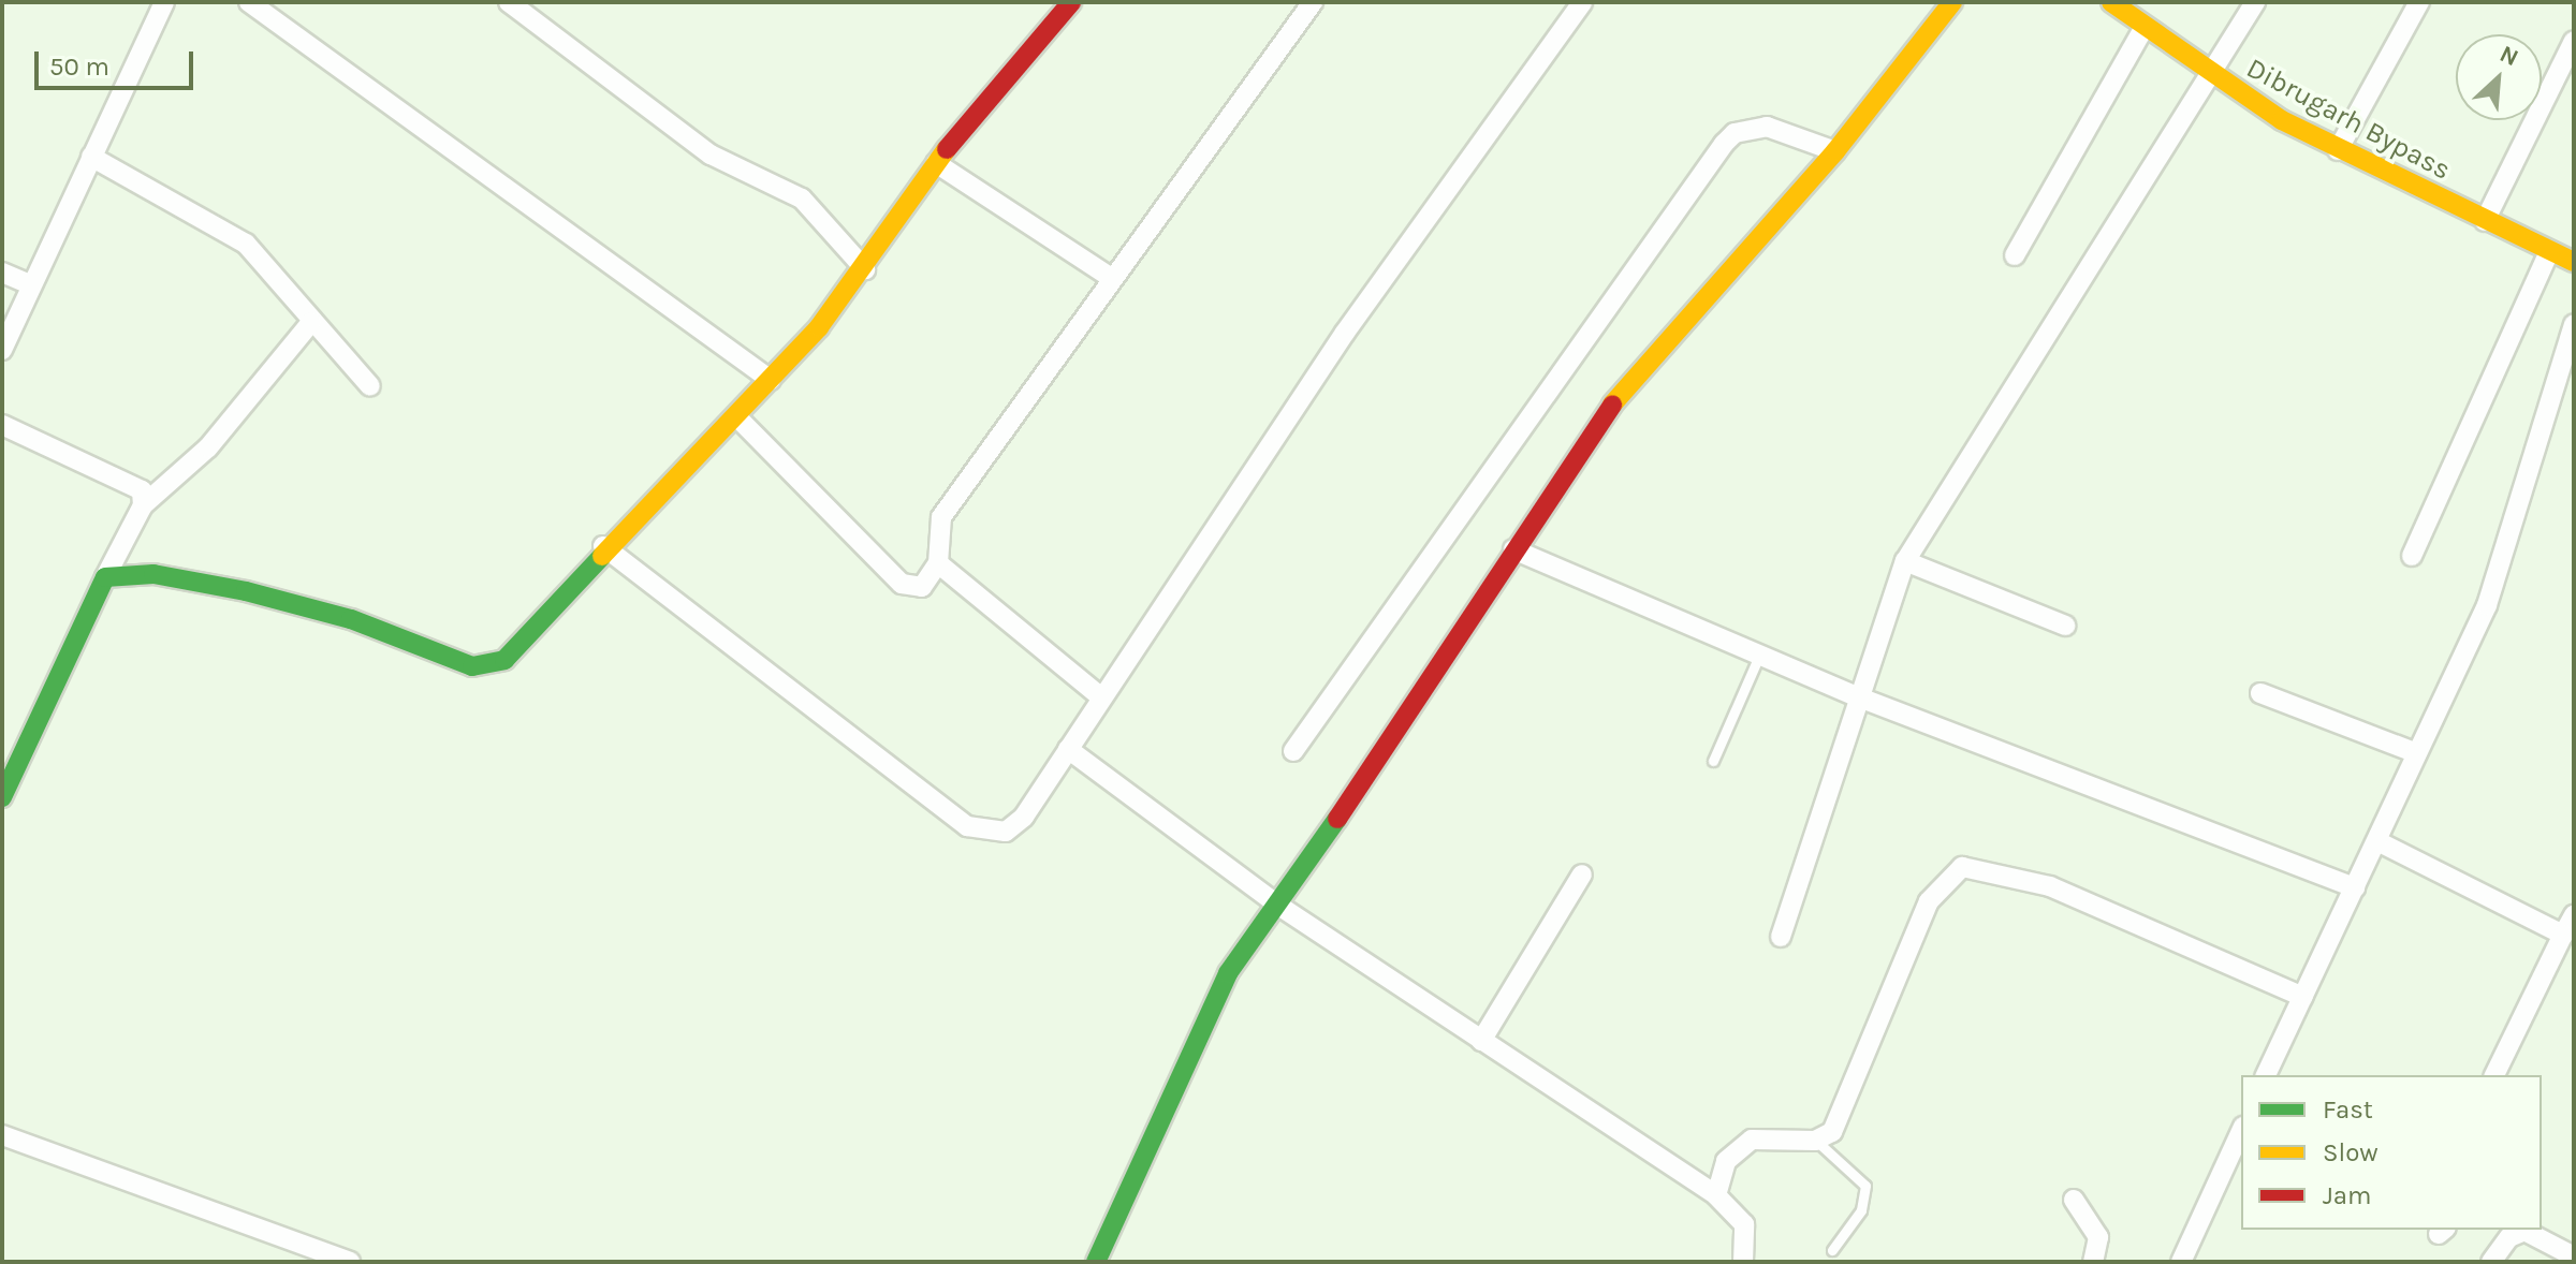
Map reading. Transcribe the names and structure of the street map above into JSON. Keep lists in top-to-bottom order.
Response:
{
  "streets": {
    "street": ["Dibrugarh Bypass"]
  },
  "legend": ["Fast", "Slow", "Jam"],
  "scale_bar": "50 m",
  "north": "top right"
}
